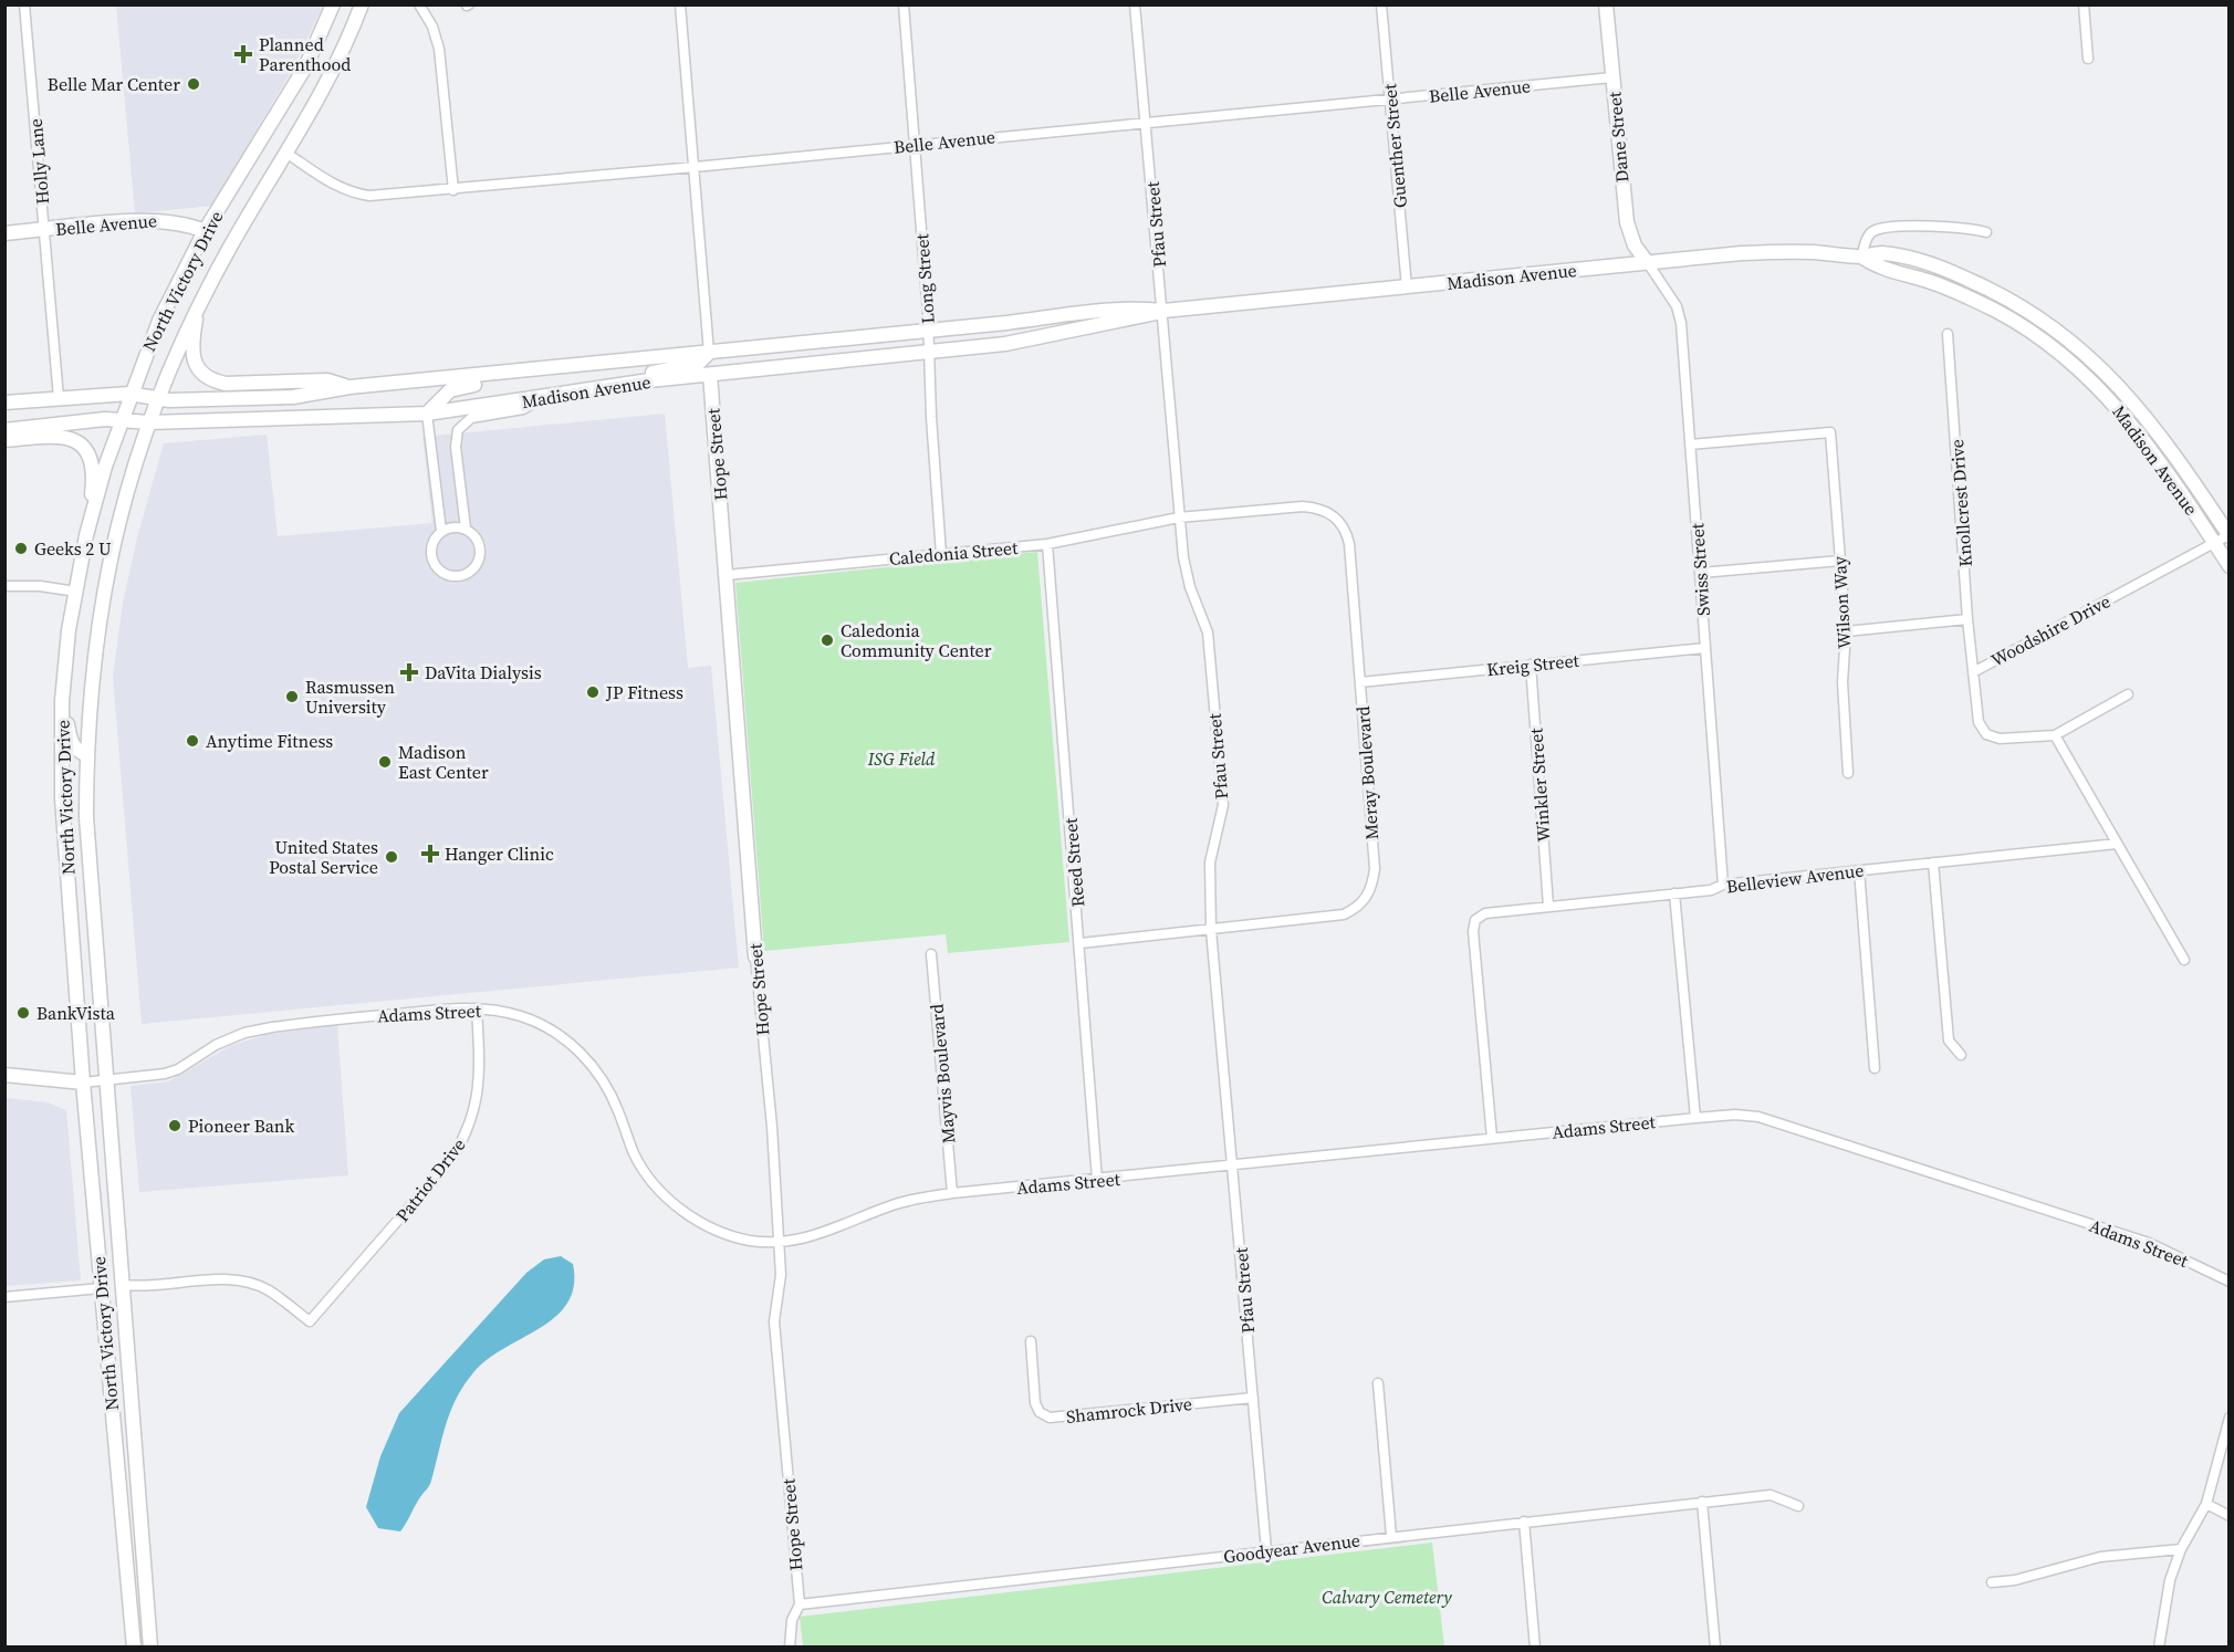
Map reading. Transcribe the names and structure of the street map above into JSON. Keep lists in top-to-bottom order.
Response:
{
  "streets": {
    "main road": [
      "Belle Avenue",
      "Dane Street",
      "Madison Avenue",
      "North Victory Drive",
      "Hope Street",
      "Adams Street"
    ],
    "street": [
      "Guenther Street",
      "Holly Lane",
      "Pfau Street",
      "Long Street",
      "Knollcrest Drive",
      "Caledonia Street",
      "Swiss Street",
      "Wilson Way",
      "Woodshire Drive",
      "Kreig Street",
      "Meray Boulevard",
      "Winkler Street",
      "Reed Street",
      "Belleview Avenue",
      "Mayvis Boulevard",
      "Patriot Drive",
      "Shamrock Drive",
      "Goodyear Avenue"
    ]
  },
  "crossings": [
    ["Belle Avenue", "Dane Street"],
    ["Belle Avenue", "Guenther Street"],
    ["Belle Avenue", "Holly Lane"],
    ["Belle Avenue", "Pfau Street"],
    ["Belle Avenue", "Long Street"],
    ["Belle Avenue", "North Victory Drive"],
    ["Dane Street", "Madison Avenue"],
    ["Dane Street", "Swiss Street"],
    ["Guenther Street", "Madison Avenue"],
    ["Holly Lane", "Madison Avenue"],
    ["Pfau Street", "Madison Avenue"],
    ["Pfau Street", "Caledonia Street"],
    ["Pfau Street", "Meray Boulevard"],
    ["Pfau Street", "Adams Street"],
    ["Pfau Street", "Shamrock Drive"],
    ["Pfau Street", "Goodyear Avenue"],
    ["Madison Avenue", "Long Street"],
    ["Madison Avenue", "North Victory Drive"],
    ["Madison Avenue", "Hope Street"],
    ["Madison Avenue", "Swiss Street"],
    ["Madison Avenue", "Woodshire Drive"],
    ["Long Street", "Caledonia Street"],
    ["North Victory Drive", "Adams Street"],
    ["North Victory Drive", "Patriot Drive"],
    ["Hope Street", "Caledonia Street"],
    ["Hope Street", "Adams Street"],
    ["Hope Street", "Goodyear Avenue"],
    ["Knollcrest Drive", "Woodshire Drive"],
    ["Caledonia Street", "Meray Boulevard"],
    ["Caledonia Street", "Reed Street"],
    ["Swiss Street", "Wilson Way"],
    ["Swiss Street", "Kreig Street"],
    ["Swiss Street", "Belleview Avenue"],
    ["Kreig Street", "Meray Boulevard"],
    ["Kreig Street", "Winkler Street"],
    ["Meray Boulevard", "Reed Street"],
    ["Winkler Street", "Belleview Avenue"],
    ["Reed Street", "Adams Street"],
    ["Belleview Avenue", "Adams Street"],
    ["Adams Street", "Mayvis Boulevard"],
    ["Adams Street", "Patriot Drive"]
  ],
  "parks": ["ISG Field", "Calvary Cemetery"],
  "places": {
    "health": ["Planned Parenthood", "DaVita Dialysis", "Hanger Clinic"],
    "other": [
      "Belle Mar Center",
      "Geeks 2 U",
      "Caledonia Community Center",
      "JP Fitness",
      "Rasmussen University",
      "Anytime Fitness",
      "Madison East Center",
      "United States Postal Service",
      "BankVista",
      "Pioneer Bank"
    ]
  }
}
